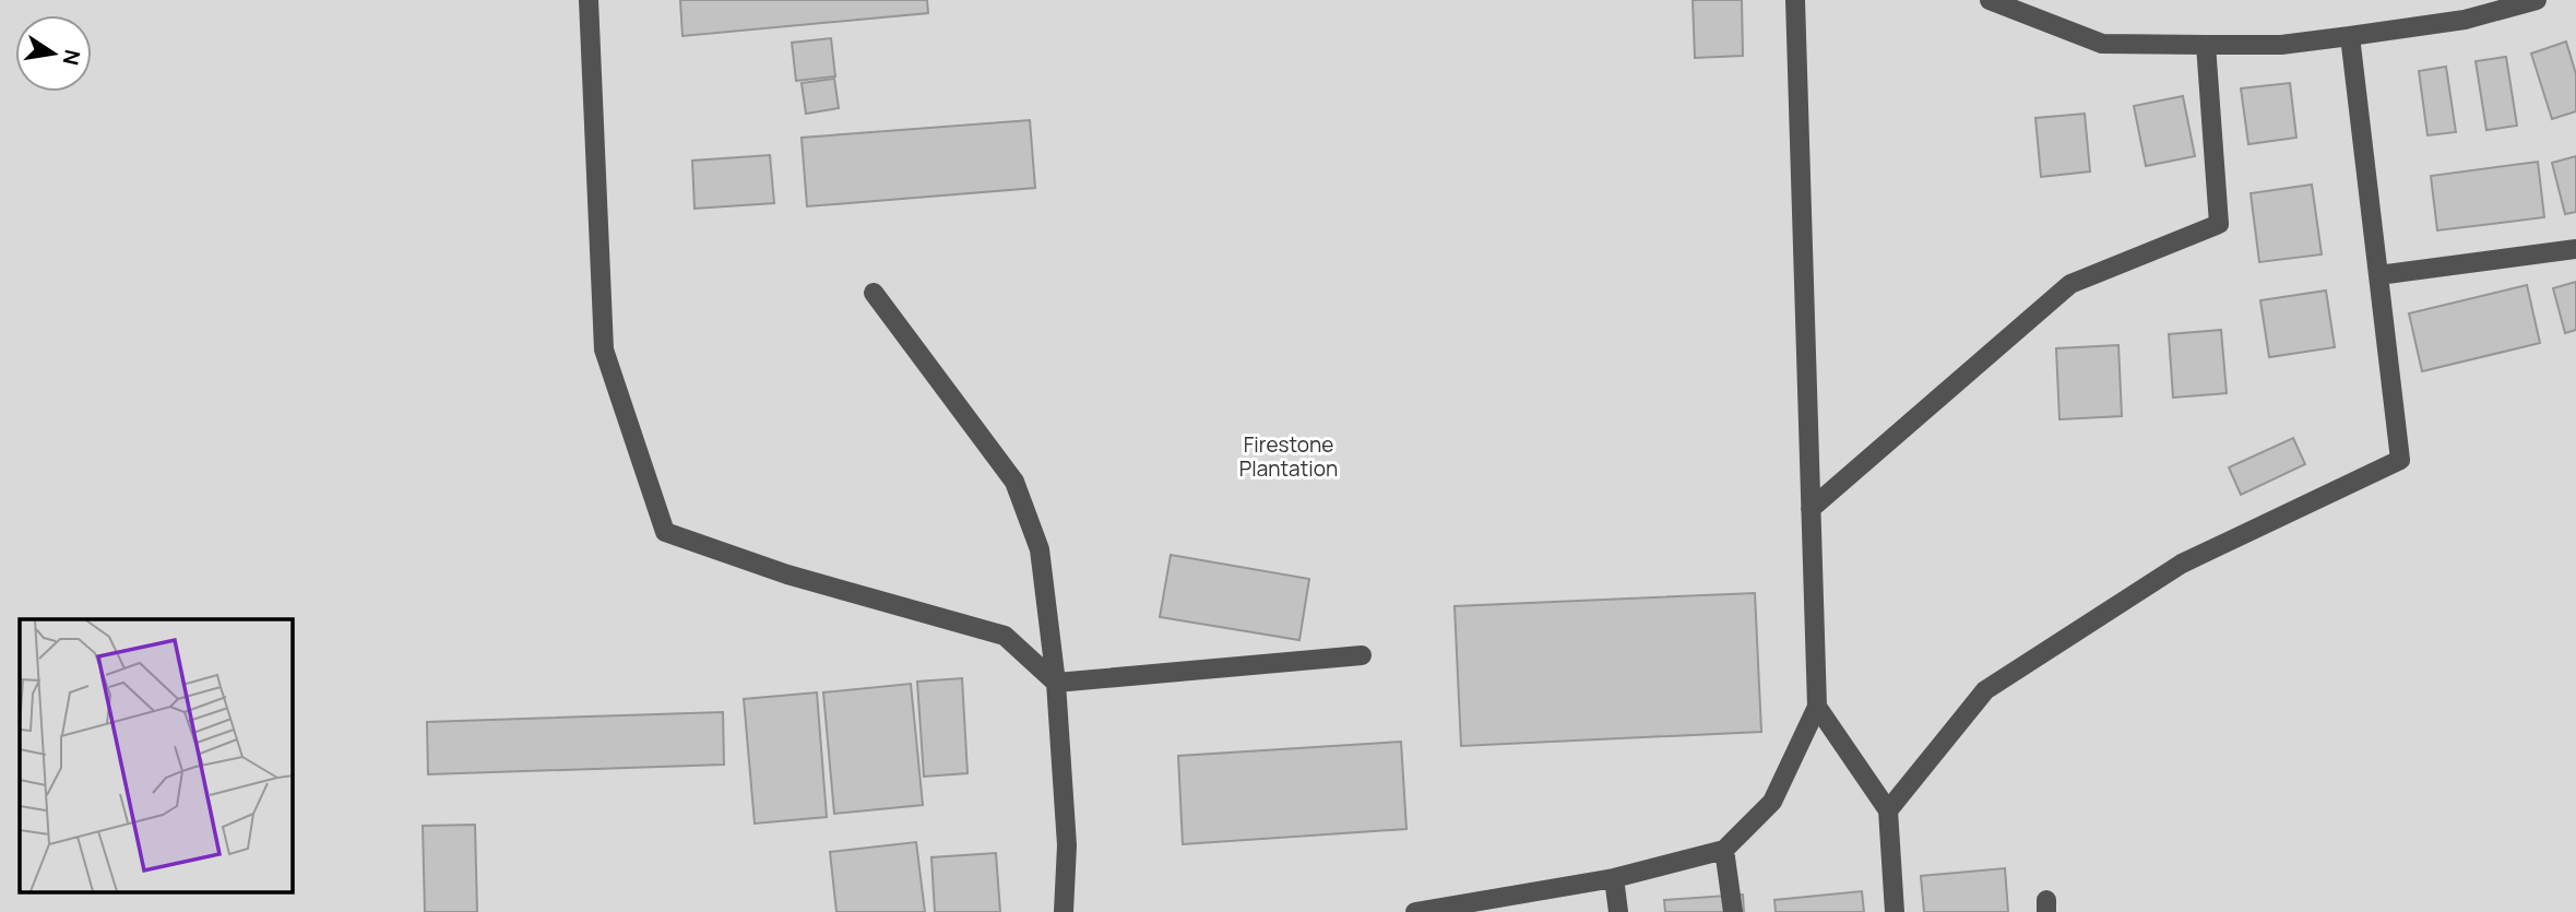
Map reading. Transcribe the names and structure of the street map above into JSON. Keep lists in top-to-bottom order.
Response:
{
  "parks": ["Firestone Plantation"],
  "north": "right"
}
